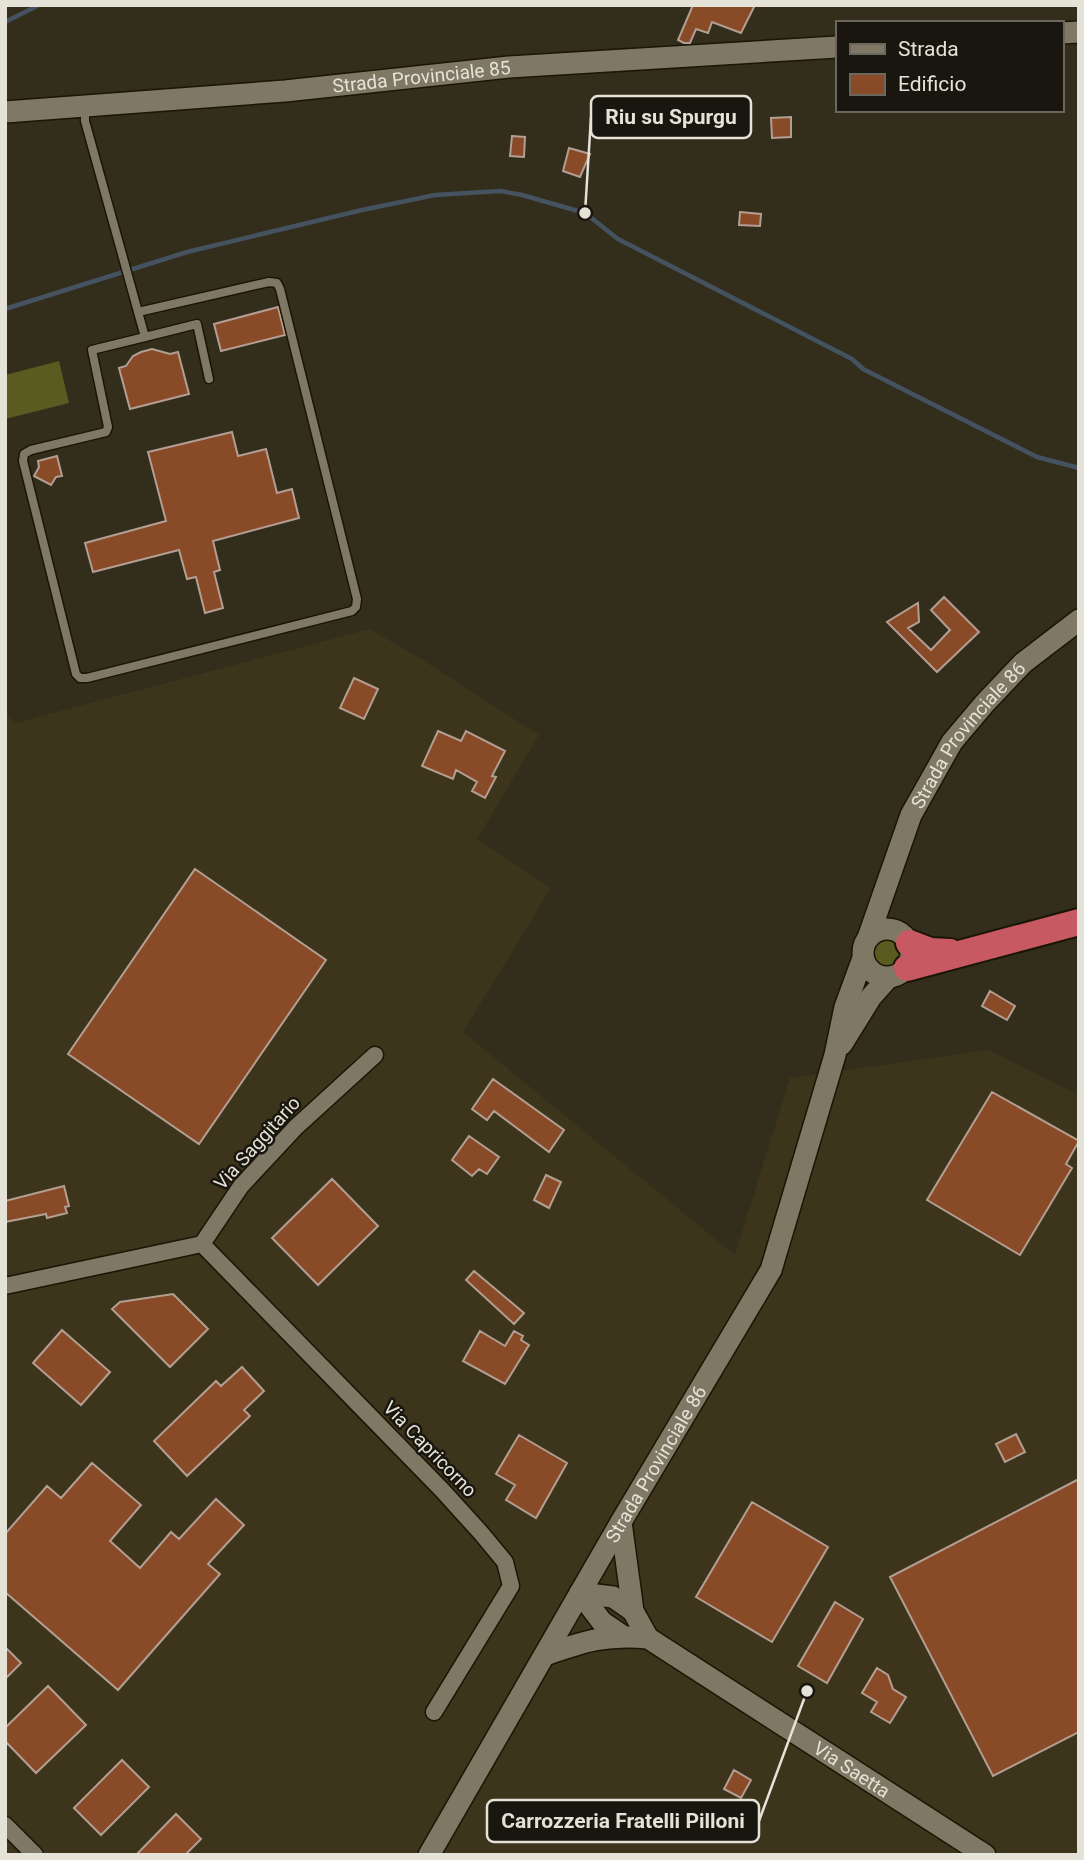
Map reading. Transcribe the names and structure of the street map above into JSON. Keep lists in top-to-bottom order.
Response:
{
  "streets": {
    "street": [
      "Strada Provinciale 85",
      "Strada Provinciale 86",
      "Via Saggitario",
      "Via Capricorno",
      "Via Saetta"
    ]
  },
  "crossings": [
    ["Strada Provinciale 86", "Via Saetta"],
    ["Via Saggitario", "Via Capricorno"]
  ],
  "places": ["Riu su Spurgu", "Carrozzeria Fratelli Pilloni"],
  "legend": ["Strada", "Edificio"]
}
